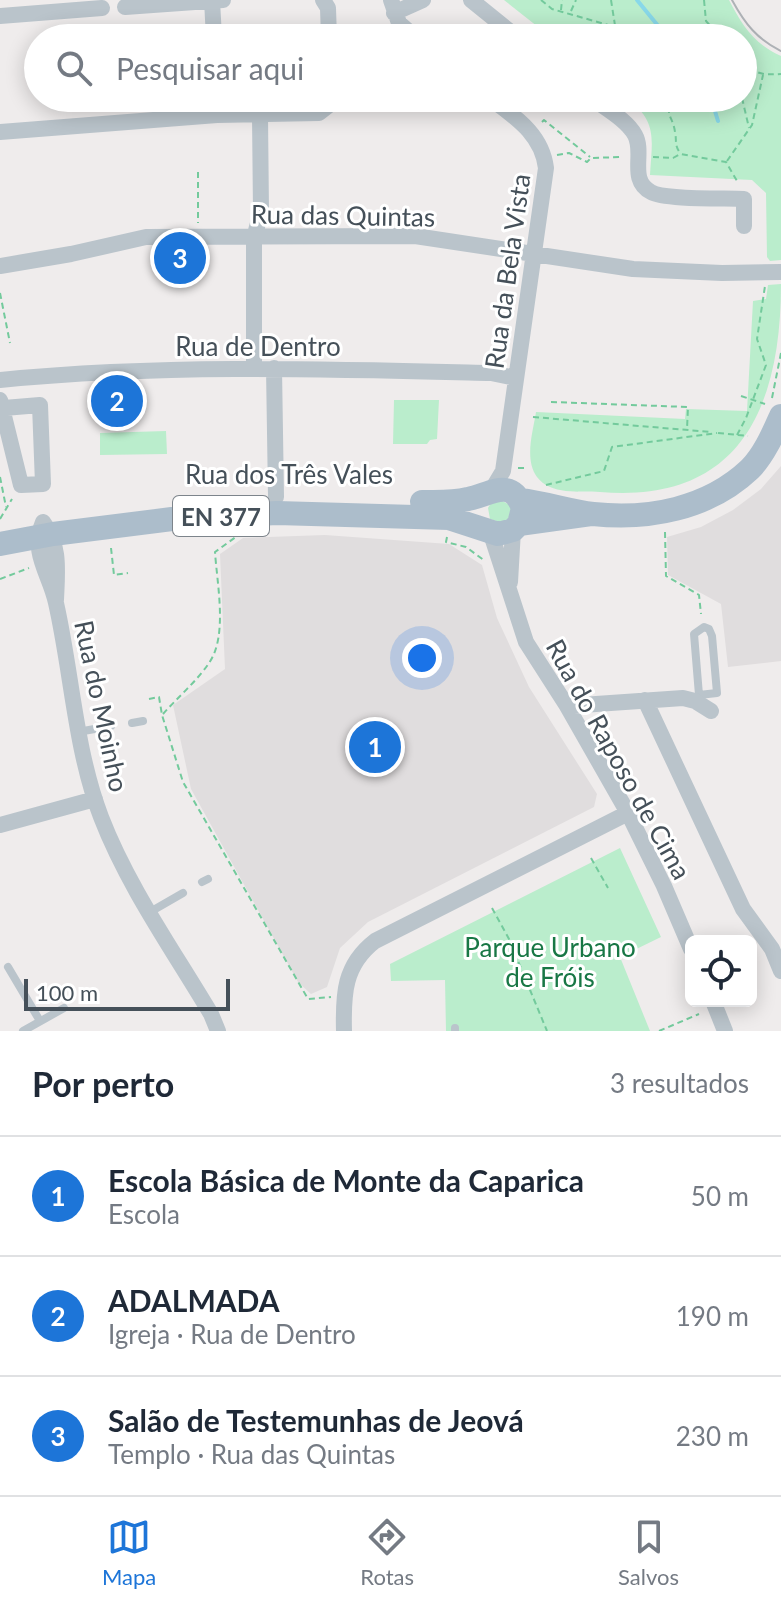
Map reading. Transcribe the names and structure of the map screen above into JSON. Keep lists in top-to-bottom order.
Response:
{
  "streets": {
    "main road": ["Rua dos Três Vales", "EN 377"],
    "street": [
      "Rua das Quintas",
      "Rua da Bela Vista",
      "Rua de Dentro",
      "Rua do Moinho",
      "Rua do Raposo de Cima"
    ]
  },
  "crossings": [
    ["Rua das Quintas", "Rua da Bela Vista"],
    ["Rua da Bela Vista", "Rua de Dentro"],
    ["Rua da Bela Vista", "Rua dos Três Vales"],
    ["Rua da Bela Vista", "Rua do Raposo de Cima"],
    ["Rua dos Três Vales", "Rua do Moinho"],
    ["Rua dos Três Vales", "Rua do Raposo de Cima"]
  ],
  "parks": ["Parque Urbano de Fróis"],
  "scale_bar": "100 m",
  "page": {
    "search": "Pesquisar aqui",
    "pins": ["3", "2", "1"],
    "scale": "100 m",
    "heading": ["Por perto", "3 resultados"],
    "list": [
      {
        "mark": "1",
        "name": "Escola Básica de Monte da Caparica",
        "note": "Escola",
        "value": "50 m"
      },
      {
        "mark": "2",
        "name": "ADALMADA",
        "note": "Igreja · Rua de Dentro",
        "value": "190 m"
      },
      {
        "mark": "3",
        "name": "Salão de Testemunhas de Jeová",
        "note": "Templo · Rua das Quintas",
        "value": "230 m"
      }
    ],
    "nav": ["Mapa", "Rotas", "Salvos"]
  }
}
